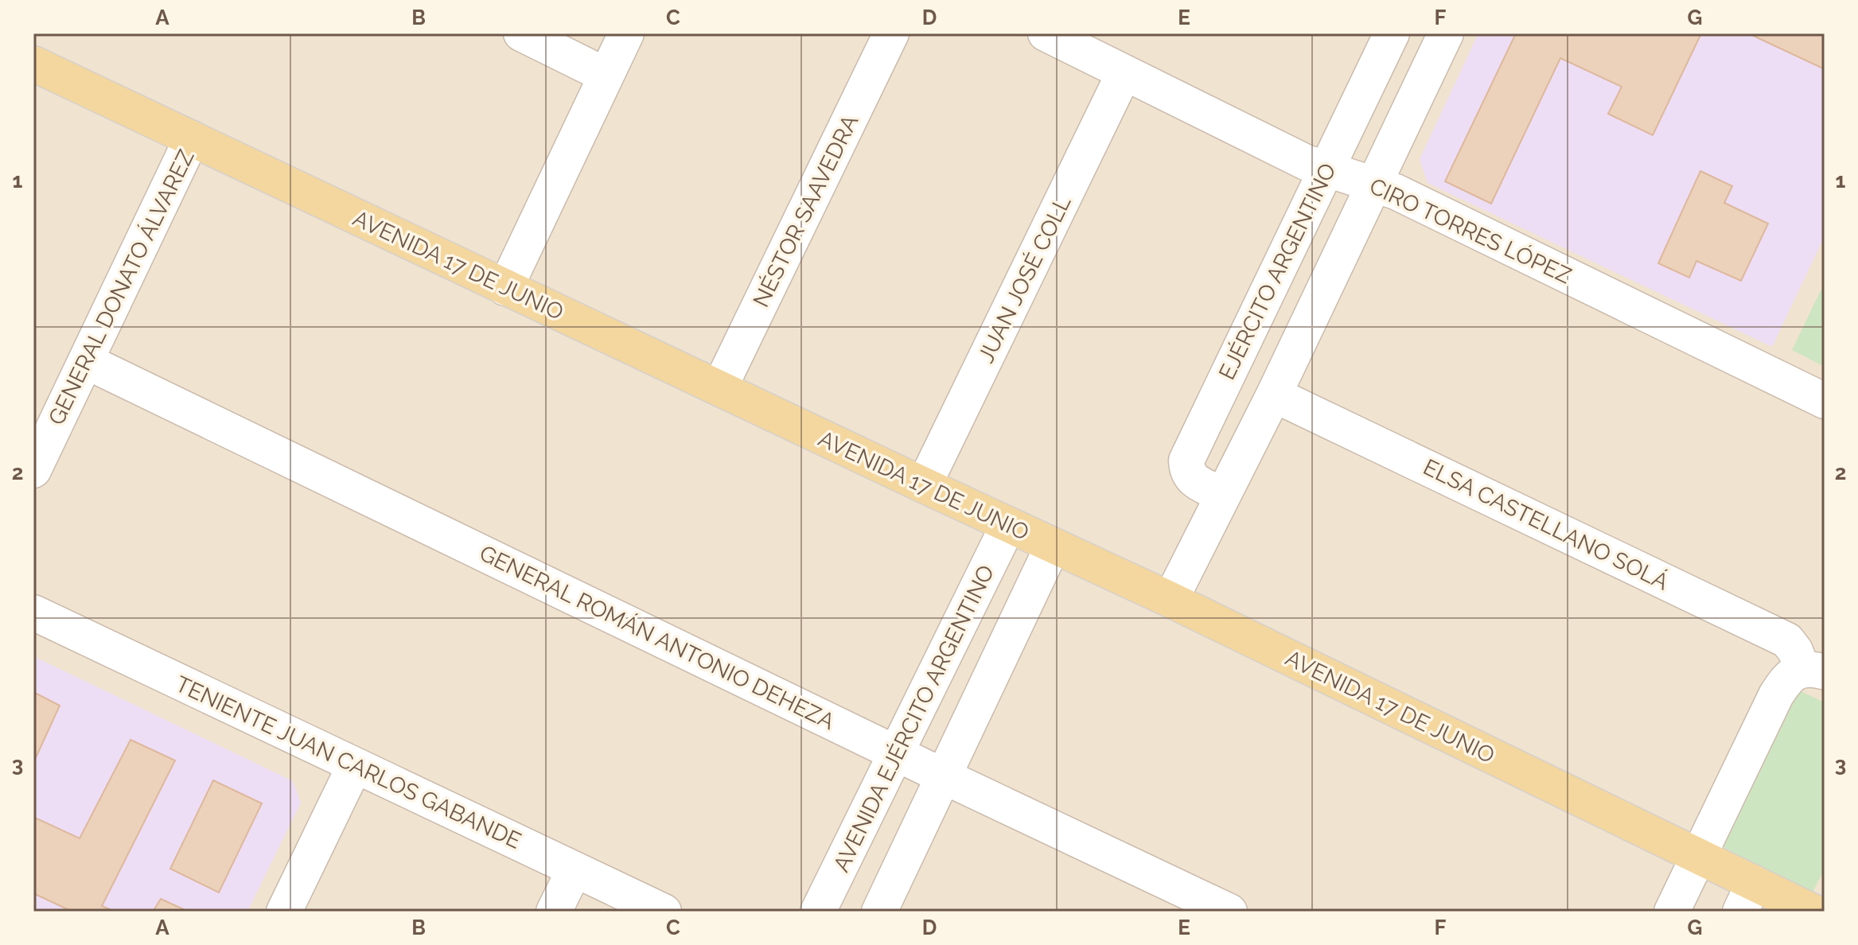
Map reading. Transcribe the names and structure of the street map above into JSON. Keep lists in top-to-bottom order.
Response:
{
  "streets": {
    "main road": ["AVENIDA 17 DE JUNIO"],
    "street": [
      "NÉSTOR SAAVEDRA",
      "CIRO TORRES LÓPEZ",
      "EJÉRCITO ARGENTINO",
      "JUAN JOSÉ COLL",
      "GENERAL DONATO ÁLVAREZ",
      "ELSA CASTELLANO SOLÁ",
      "GENERAL ROMÁN ANTONIO DEHEZA",
      "AVENIDA EJÉRCITO ARGENTINO",
      "TENIENTE JUAN CARLOS GABANDE"
    ]
  },
  "crossings": [
    ["NÉSTOR SAAVEDRA", "AVENIDA 17 DE JUNIO"],
    ["CIRO TORRES LÓPEZ", "EJÉRCITO ARGENTINO"],
    ["CIRO TORRES LÓPEZ", "JUAN JOSÉ COLL"],
    ["AVENIDA 17 DE JUNIO", "JUAN JOSÉ COLL"],
    ["AVENIDA 17 DE JUNIO", "GENERAL DONATO ÁLVAREZ"],
    ["AVENIDA 17 DE JUNIO", "AVENIDA EJÉRCITO ARGENTINO"],
    ["GENERAL DONATO ÁLVAREZ", "GENERAL ROMÁN ANTONIO DEHEZA"],
    ["GENERAL ROMÁN ANTONIO DEHEZA", "AVENIDA EJÉRCITO ARGENTINO"]
  ],
  "grid": {
    "columns": [
      "A",
      "B",
      "C",
      "D",
      "E",
      "F",
      "G"
    ],
    "rows": ["1", "2", "3"]
  }
}
